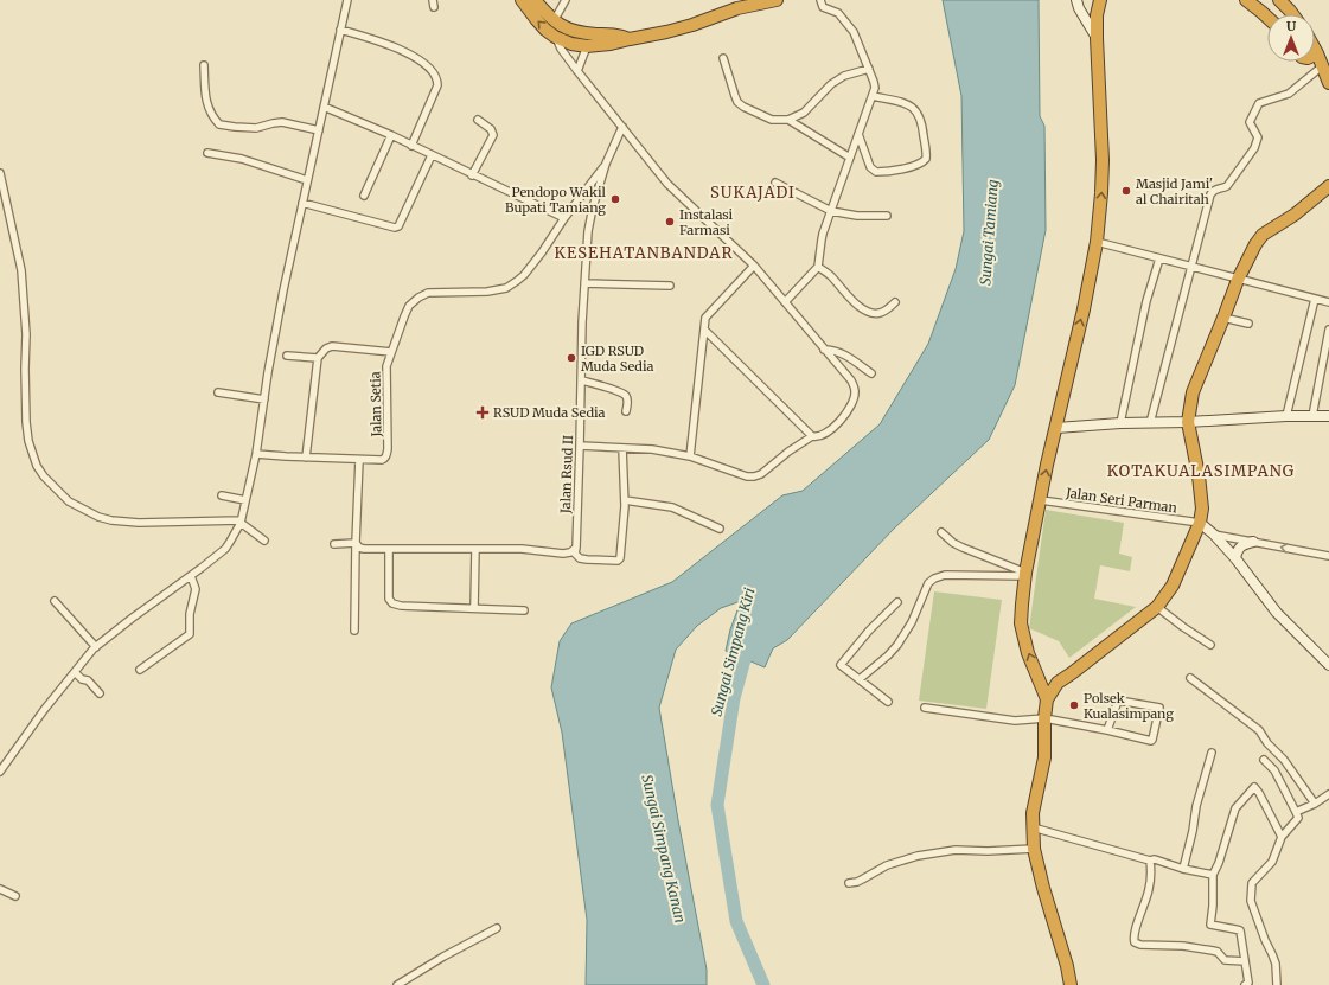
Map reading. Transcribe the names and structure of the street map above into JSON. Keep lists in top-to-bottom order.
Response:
{
  "streets": {
    "street": ["Jalan Setia", "Jalan Rsud II", "Jalan Seri Parman"]
  },
  "crossings": [
    ["Jalan Setia", "Jalan Rsud II"]
  ],
  "districts": ["SUKAJADI", "KESEHATANBANDAR", "KOTAKUALASIMPANG"],
  "water": ["Sungai Tamiang", "Sungai Simpang Kiri", "Sungai Simpang Kanan"],
  "places": {
    "other": [
      "Masjid Jami' al Chairitah",
      "Pendopo Wakil Bupati Tamiang",
      "Instalasi Farmasi",
      "IGD RSUD Muda Sedia",
      "Polsek Kualasimpang"
    ],
    "health": ["RSUD Muda Sedia"]
  },
  "north": "top"
}
